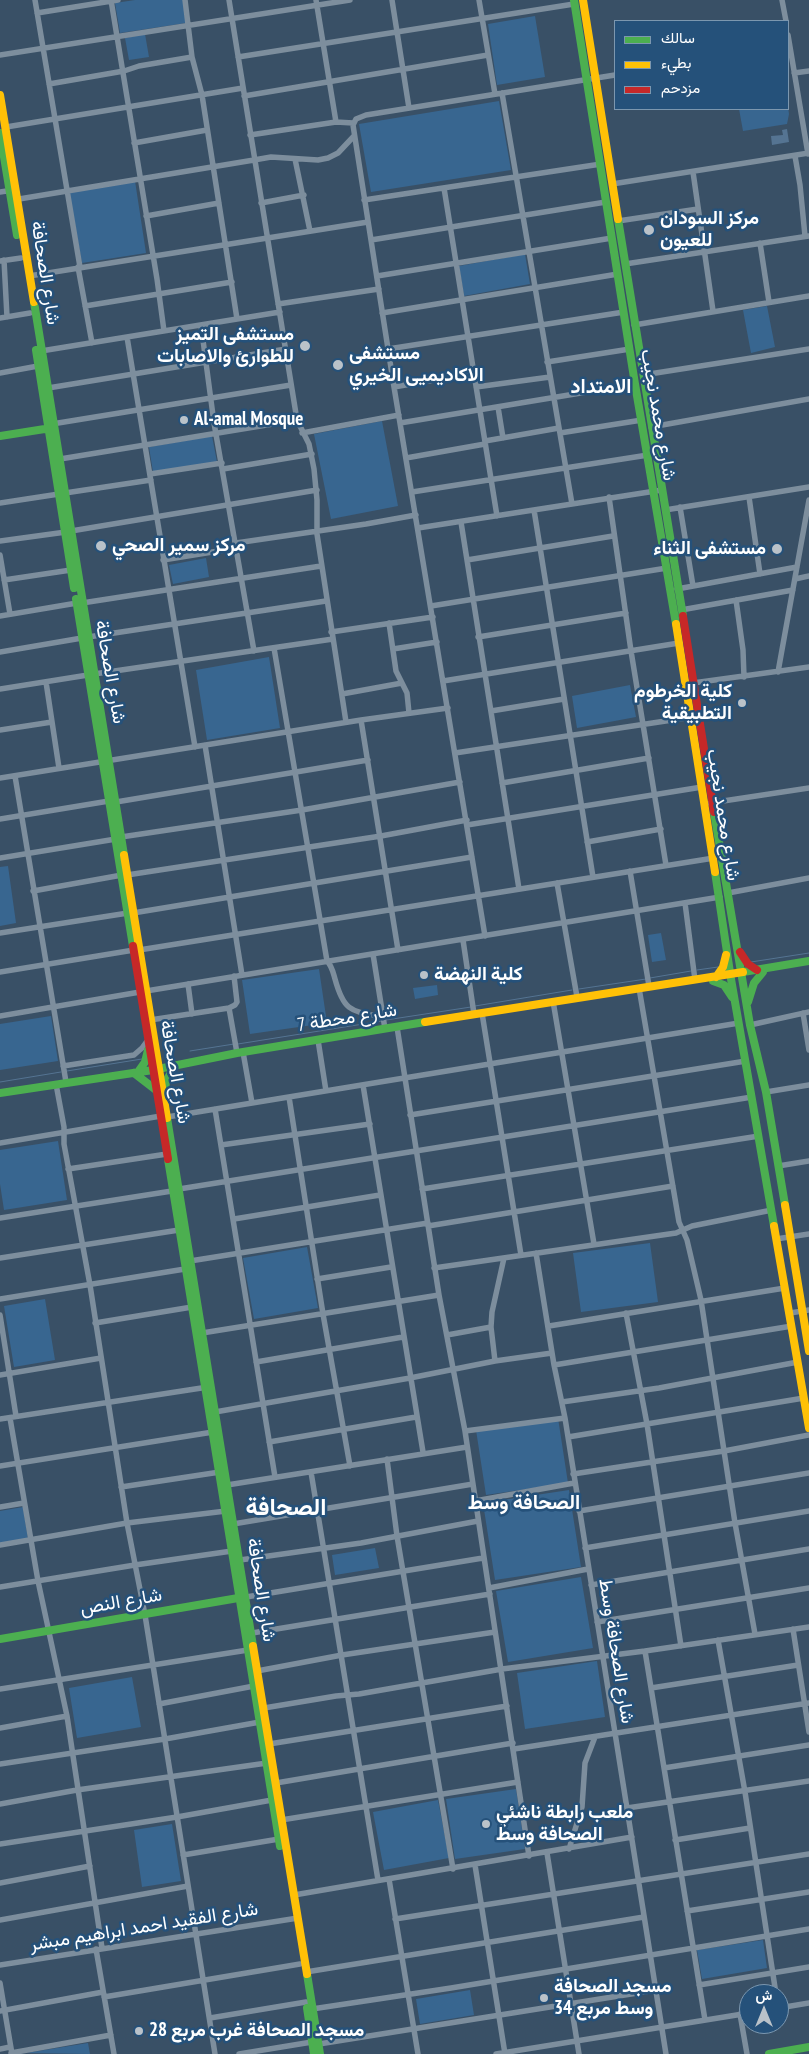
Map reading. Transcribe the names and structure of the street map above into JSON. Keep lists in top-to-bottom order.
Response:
{
  "streets": {
    "main road": [
      "شارع الصحافة",
      "شارع محمد نجيب",
      "شارع محطة 7",
      "شارع النص"
    ],
    "street": ["شارع الصحافة وسط", "شارع الفقيد احمد ابراهيم مبشر"]
  },
  "crossings": [
    ["شارع الصحافة", "شارع محطة 7"],
    ["شارع الصحافة", "شارع النص"],
    ["شارع الصحافة", "شارع الفقيد احمد ابراهيم مبشر"],
    ["شارع محمد نجيب", "شارع محطة 7"]
  ],
  "districts": ["الامتداد", "الصحافة وسط", "الصحافة"],
  "places": [
    "مركز السودان للعيون",
    "مستشفى التميز للطوارئ والاصابات",
    "مستشفى الاكاديميى الخيري",
    "Al-amal Mosque",
    "مركز سمير الصحي",
    "مستشفى الثناء",
    "كلية الخرطوم التطبيقية",
    "كلية النهضة",
    "ملعب رابطة ناشئي الصحافة وسط",
    "مسجد الصحافة وسط مربع 34",
    "مسجد الصحافة غرب مربع 28"
  ],
  "legend": ["سالك", "بطيء", "مزدحم"],
  "north": "top"
}
